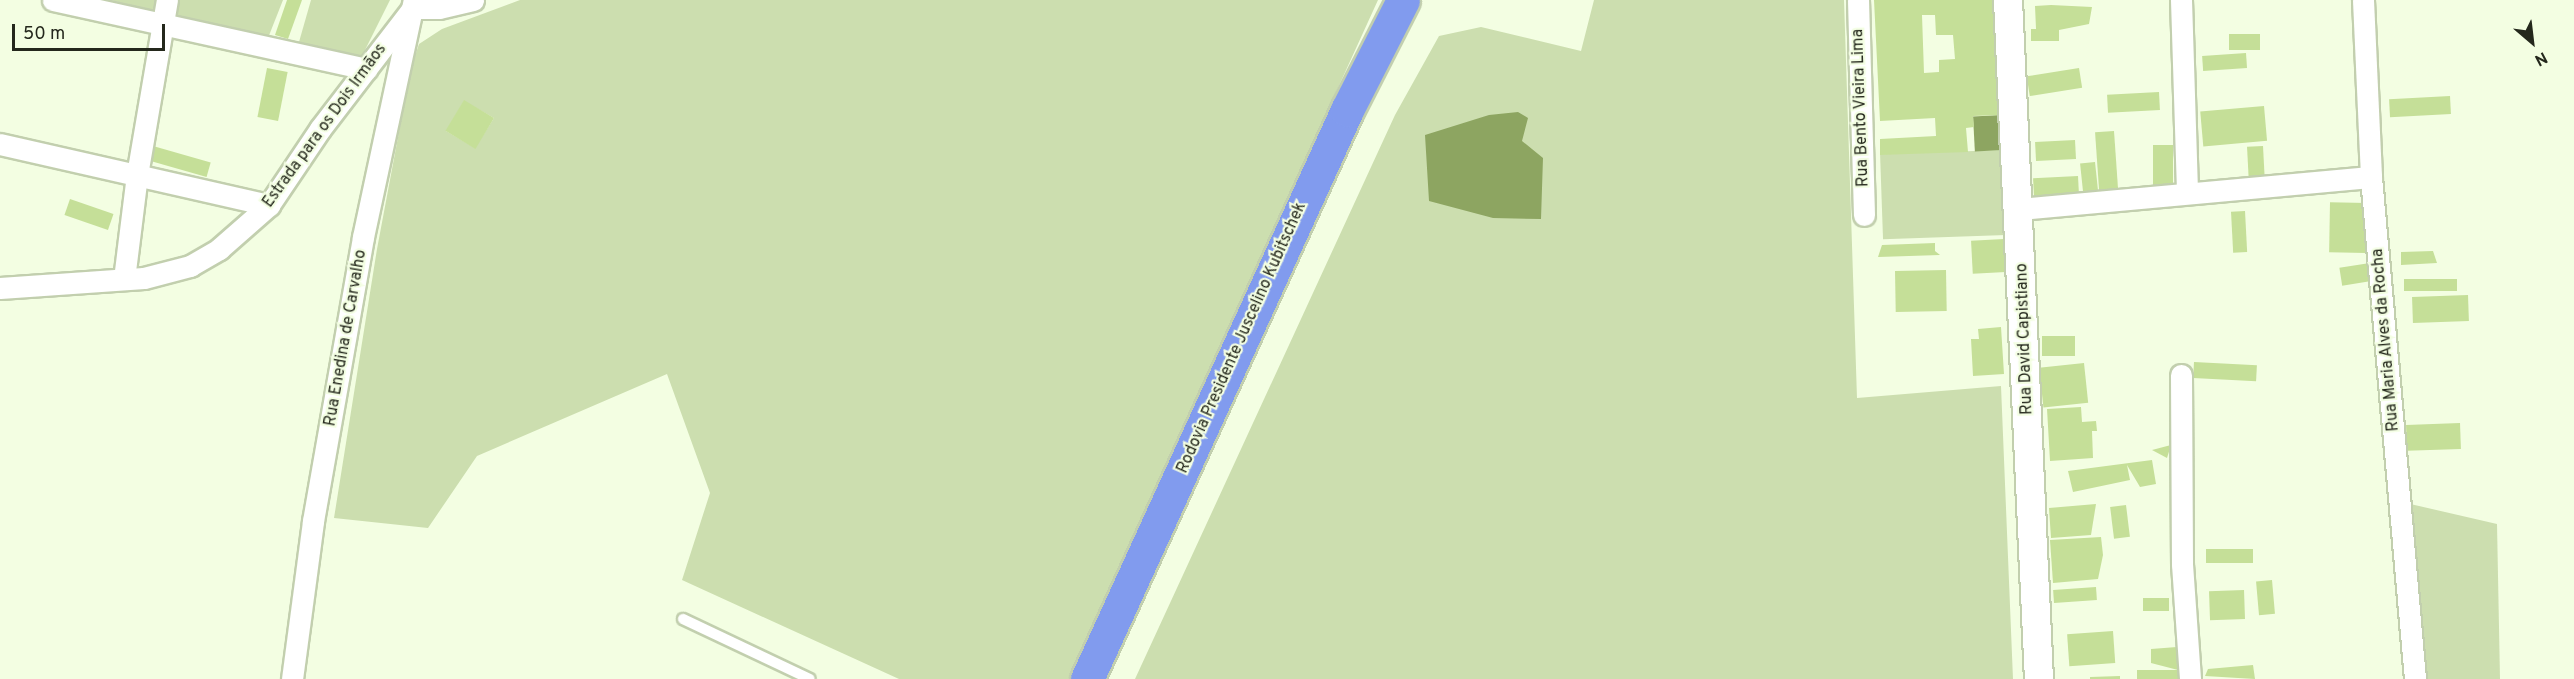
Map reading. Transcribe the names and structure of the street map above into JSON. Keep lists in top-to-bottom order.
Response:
{
  "streets": {
    "highway": ["Rodovia Presidente Juscelino Kubitschek"],
    "street": [
      "Rua Bento Vieira Lima",
      "Estrada para os Dois Irmãos",
      "Rua Enedina de Carvalho",
      "Rua David Capistiano",
      "Rua Maria Alves da Rocha"
    ]
  },
  "crossings": [
    ["Estrada para os Dois Irmãos", "Rua Enedina de Carvalho"]
  ],
  "scale_bar": "50 m",
  "north": "bottom right"
}
